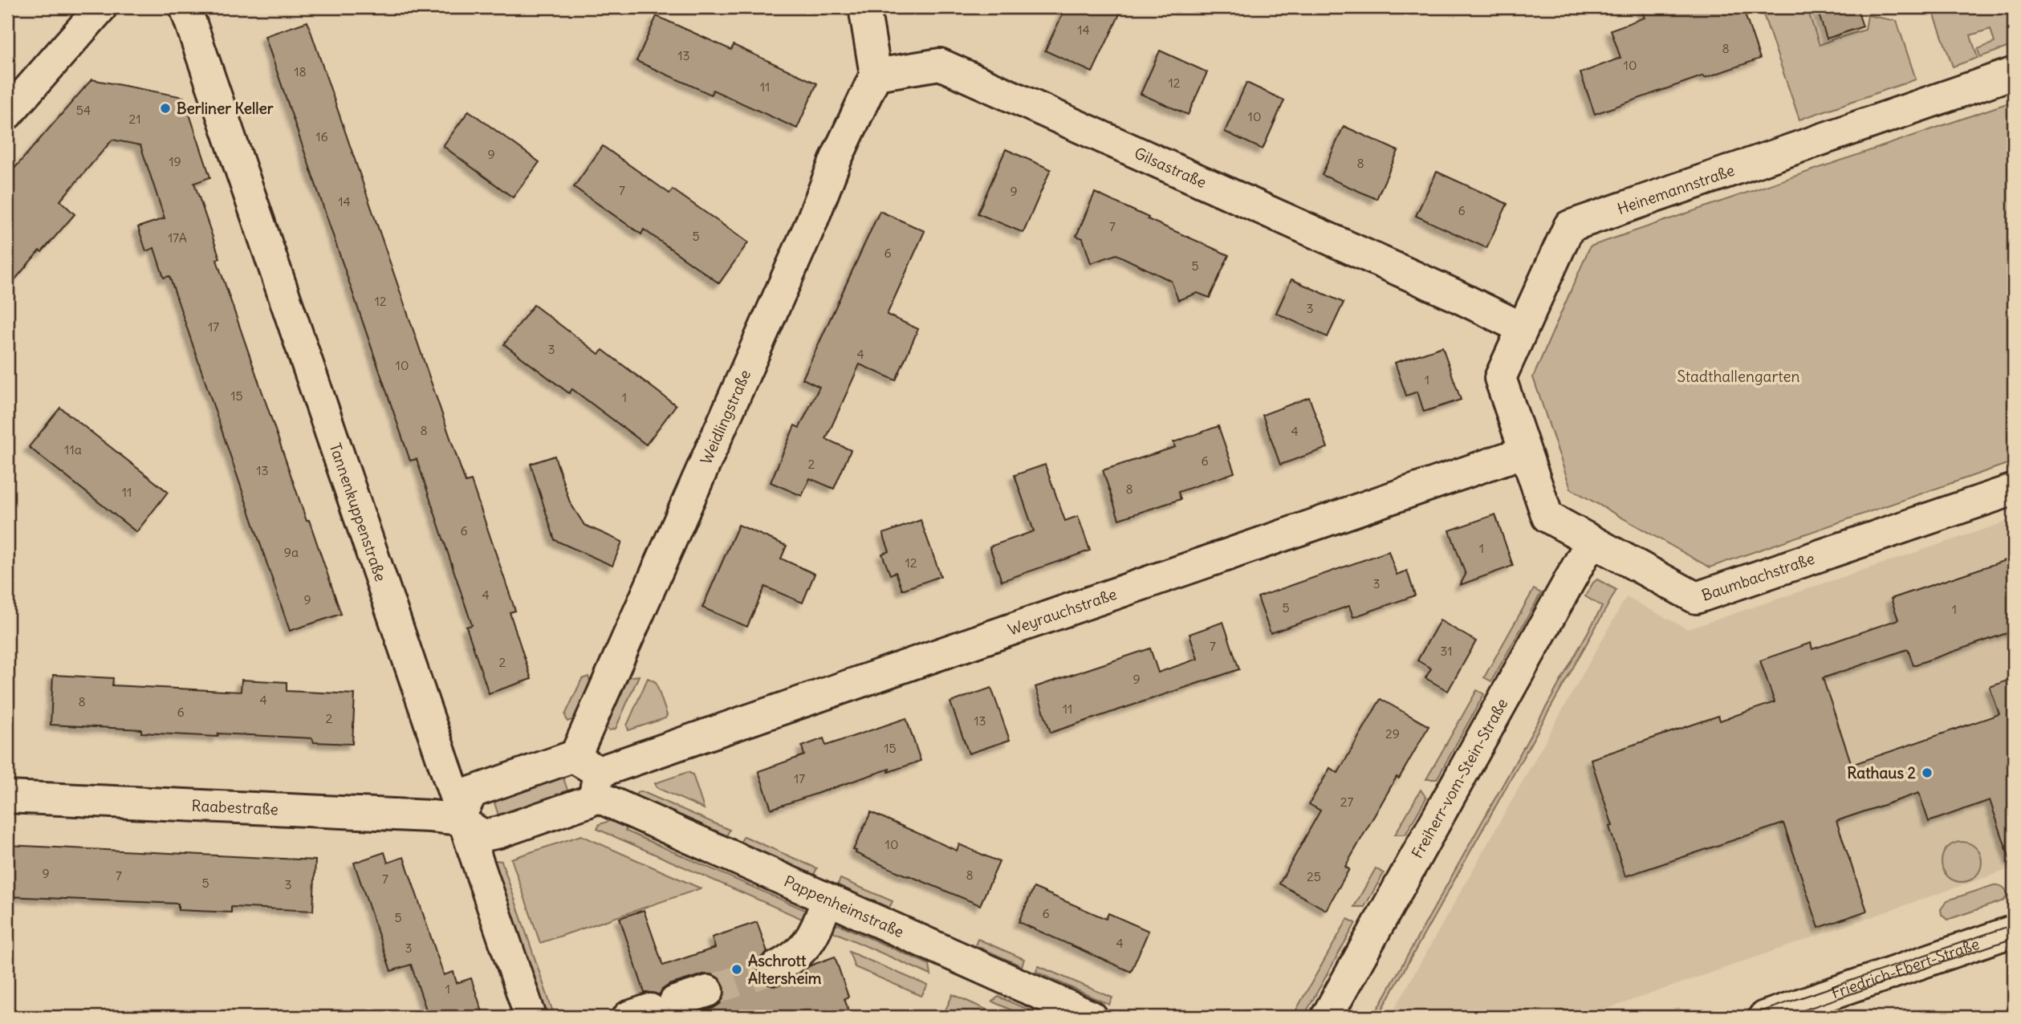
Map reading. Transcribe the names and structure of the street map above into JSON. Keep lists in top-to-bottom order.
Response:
{
  "streets": {
    "street": [
      "Gilsastraße",
      "Heinemannstraße",
      "Weidlingstraße",
      "Tannenkuppenstraße",
      "Baumbachstraße",
      "Weyrauchstraße",
      "Freiherr-vom-Stein-Straße",
      "Raabestraße",
      "Pappenheimstraße",
      "Friedrich-Ebert-Straße"
    ]
  },
  "crossings": [
    ["Gilsastraße", "Heinemannstraße"],
    ["Gilsastraße", "Weidlingstraße"],
    ["Heinemannstraße", "Baumbachstraße"],
    ["Heinemannstraße", "Weyrauchstraße"],
    ["Weidlingstraße", "Weyrauchstraße"],
    ["Weidlingstraße", "Pappenheimstraße"],
    ["Tannenkuppenstraße", "Weyrauchstraße"],
    ["Tannenkuppenstraße", "Raabestraße"],
    ["Baumbachstraße", "Weyrauchstraße"],
    ["Baumbachstraße", "Freiherr-vom-Stein-Straße"],
    ["Weyrauchstraße", "Raabestraße"],
    ["Weyrauchstraße", "Pappenheimstraße"]
  ],
  "parks": ["Stadthallengarten"],
  "places": ["Berliner Keller", "Rathaus 2", "Aschrott Altersheim"],
  "house_numbers": [
    "14",
    "8",
    "13",
    "10",
    "18",
    "12",
    "11",
    "54",
    "10",
    "21",
    "16",
    "9",
    "19",
    "8",
    "7",
    "9",
    "14",
    "6",
    "7",
    "5",
    "17A",
    "6",
    "5",
    "12",
    "3",
    "17",
    "3",
    "4",
    "10",
    "1",
    "15",
    "1",
    "8",
    "4",
    "11a",
    "6",
    "2",
    "13",
    "8",
    "11",
    "6",
    "1",
    "9a",
    "12",
    "3",
    "4",
    "9",
    "5",
    "1",
    "7",
    "31",
    "2",
    "9",
    "4",
    "8",
    "11",
    "6",
    "2",
    "13",
    "29",
    "15",
    "17",
    "27",
    "10",
    "9",
    "8",
    "7",
    "25",
    "7",
    "5",
    "3",
    "6",
    "5",
    "4",
    "3",
    "1"
  ]
}
